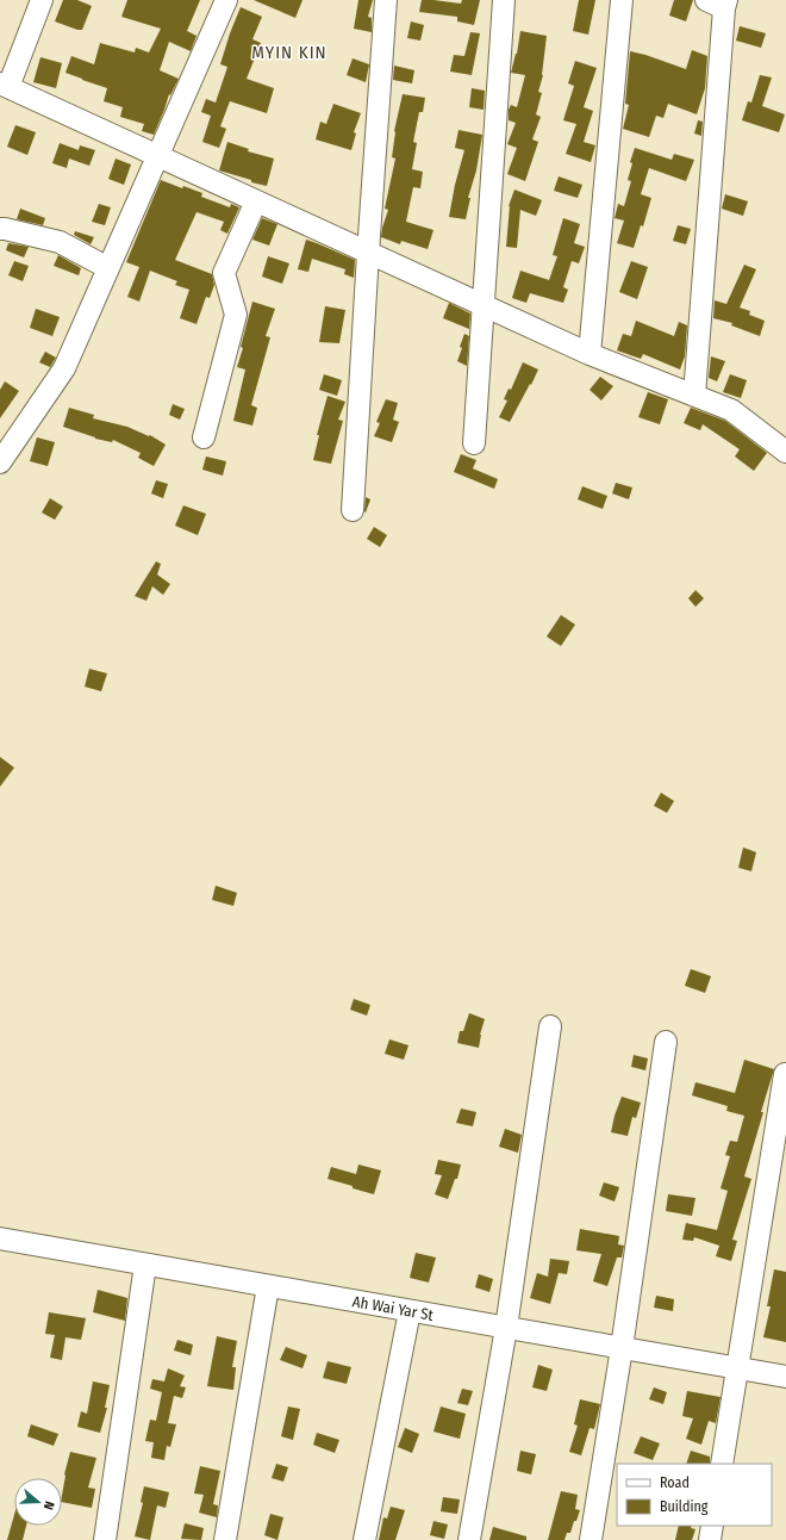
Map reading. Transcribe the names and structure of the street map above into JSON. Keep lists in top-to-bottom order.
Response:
{
  "streets": {
    "street": ["Ah Wai Yar St"]
  },
  "districts": ["MYIN KIN"],
  "legend": ["Road", "Building"],
  "north": "right"
}
